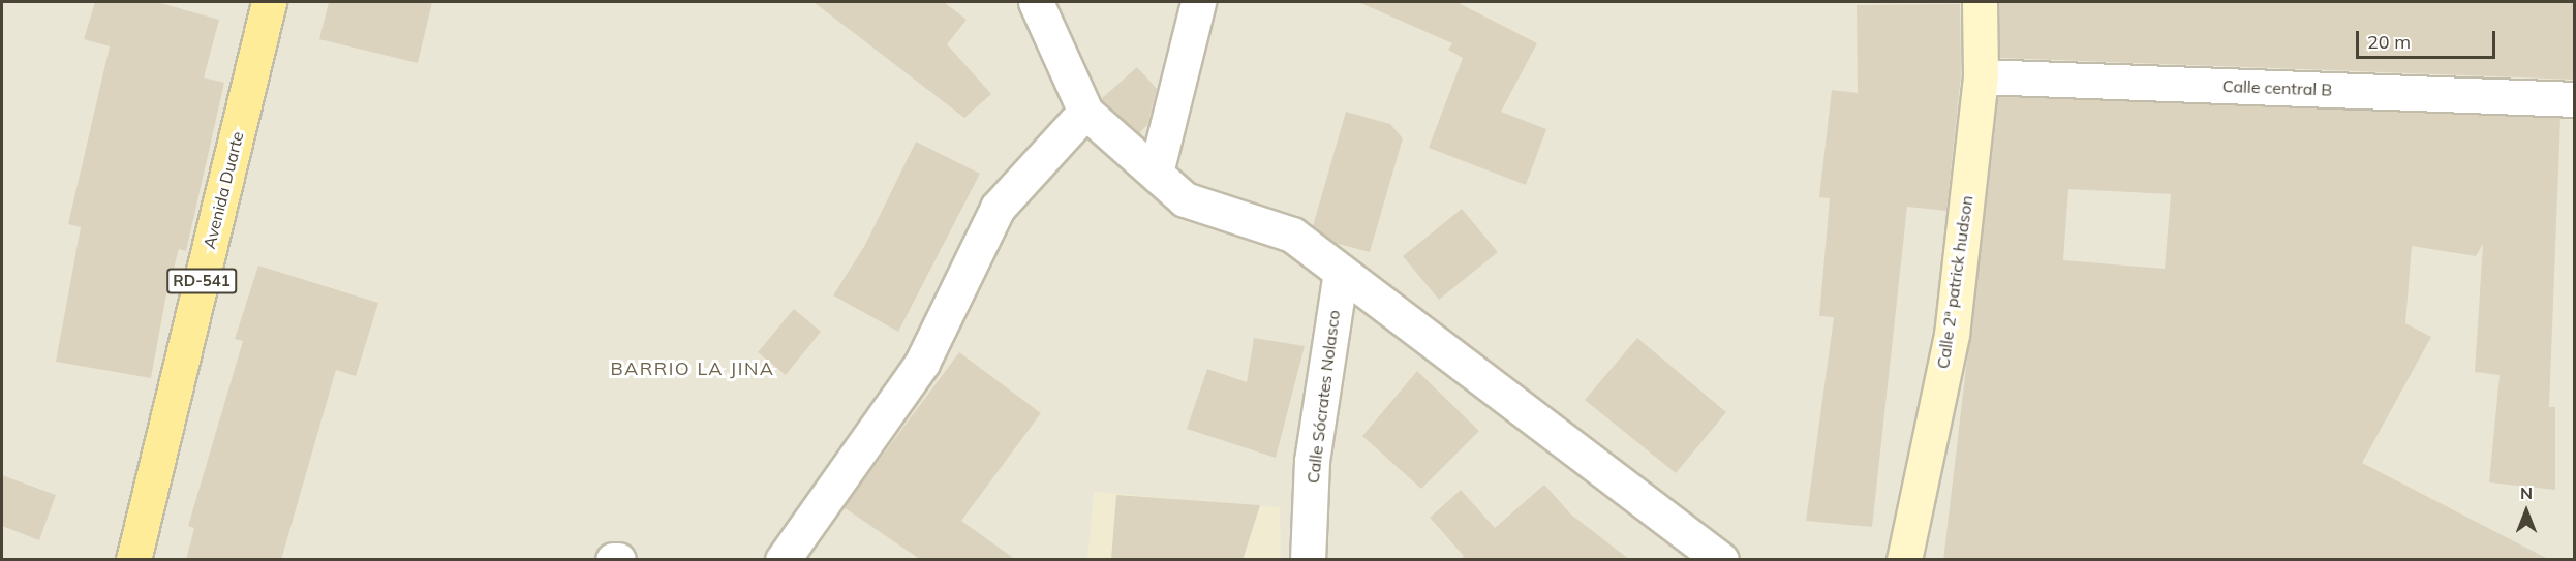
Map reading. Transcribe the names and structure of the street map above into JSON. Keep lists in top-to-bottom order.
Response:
{
  "streets": {
    "main road": ["Avenida Duarte", "RD-541", "Calle 2ª patrick hudson"],
    "street": ["Calle central B", "Calle Sócrates Nolasco"]
  },
  "crossings": [
    ["Calle central B", "Calle 2ª patrick hudson"]
  ],
  "districts": ["BARRIO LA JINA"],
  "scale_bar": "20 m",
  "north": "top"
}
